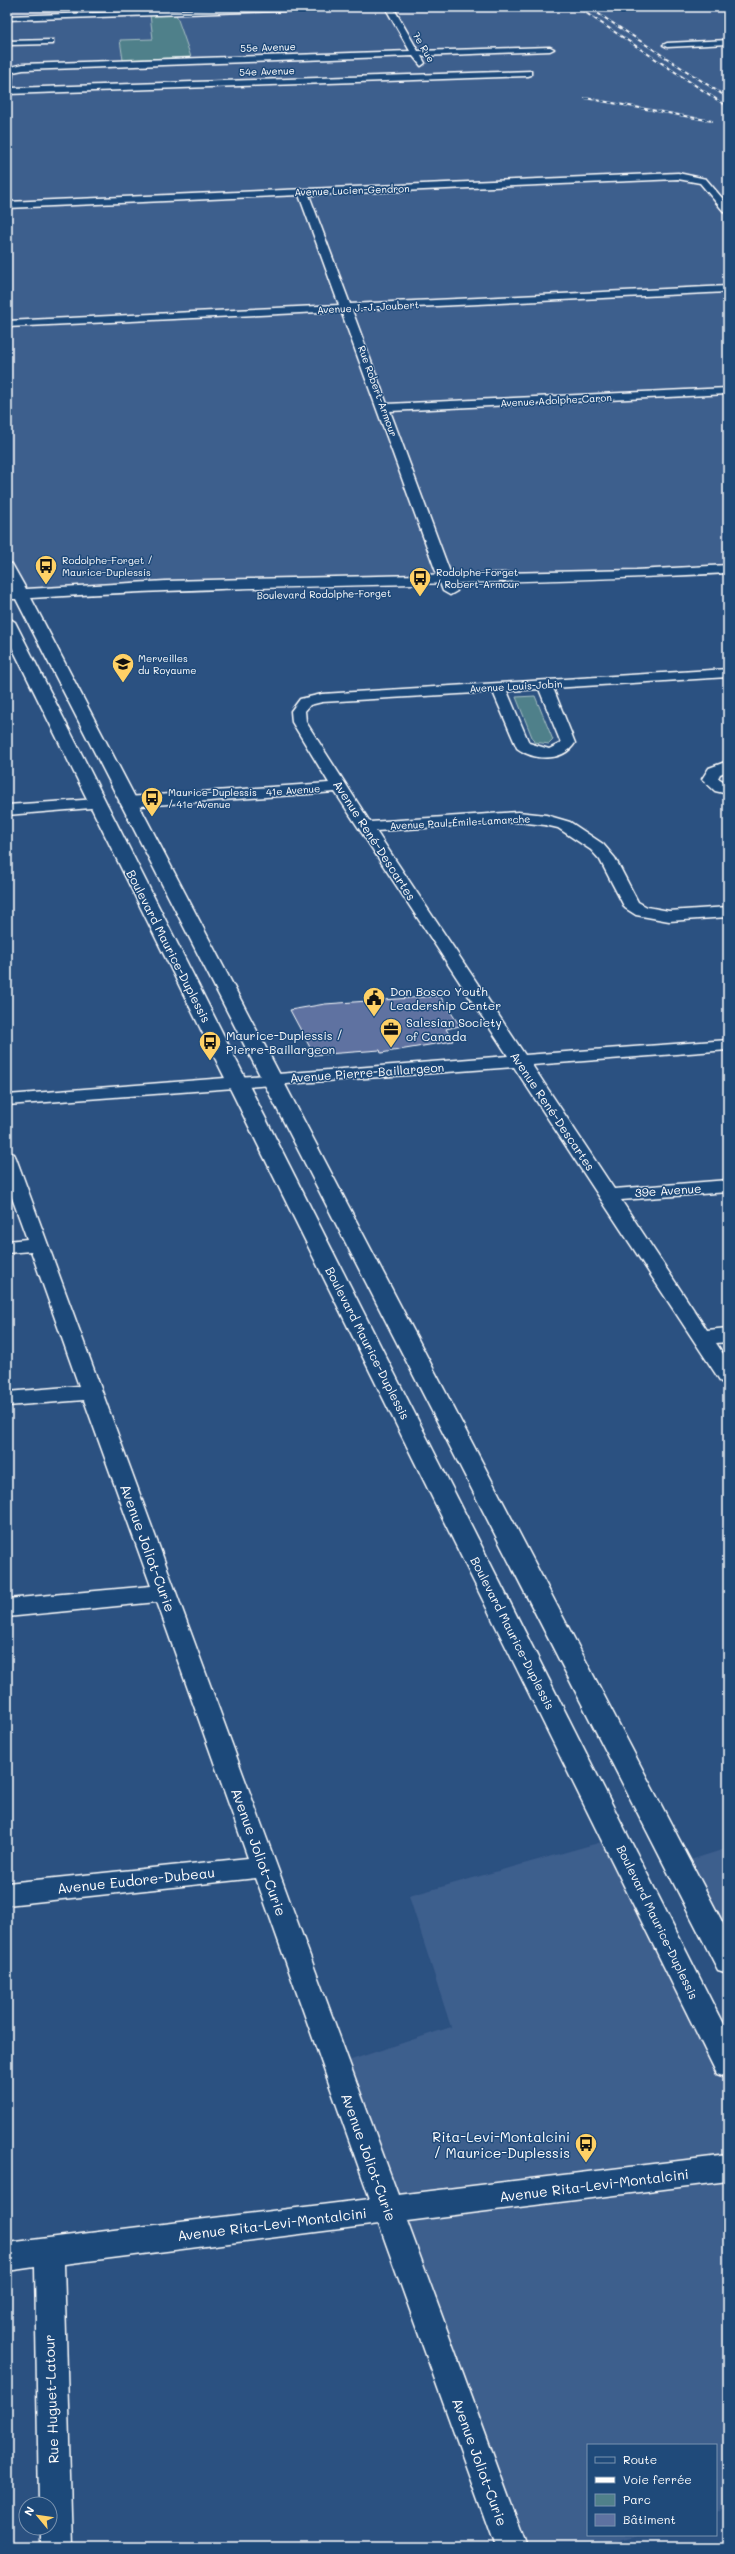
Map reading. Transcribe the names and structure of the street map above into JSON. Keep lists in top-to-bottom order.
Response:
{
  "streets": {
    "street": [
      "55e Avenue",
      "7e Rue",
      "54e Avenue",
      "Avenue Lucien-Gendron",
      "Avenue J.-J.-Joubert",
      "Rue Robert-Armour",
      "Avenue Adolphe-Caron",
      "Boulevard Rodolphe-Forget",
      "Avenue Louis-Jobin",
      "41e Avenue",
      "Avenue Paul-Émile-Lamarche",
      "Avenue René-Descartes",
      "Boulevard Maurice-Duplessis",
      "Avenue Pierre-Baillargeon",
      "39e Avenue",
      "Avenue Joliot-Curie",
      "Avenue Eudore-Dubeau",
      "Avenue Rita-Levi-Montalcini",
      "Rue Huguet-Latour"
    ]
  },
  "crossings": [
    ["55e Avenue", "7e Rue"],
    ["55e Avenue", "54e Avenue"],
    ["7e Rue", "54e Avenue"],
    ["Avenue Lucien-Gendron", "Rue Robert-Armour"],
    ["Avenue J.-J.-Joubert", "Rue Robert-Armour"],
    ["Rue Robert-Armour", "Avenue Adolphe-Caron"],
    ["Rue Robert-Armour", "Boulevard Rodolphe-Forget"],
    ["Avenue Louis-Jobin", "Avenue René-Descartes"],
    ["41e Avenue", "Avenue René-Descartes"],
    ["Avenue Paul-Émile-Lamarche", "Avenue René-Descartes"],
    ["Avenue René-Descartes", "Avenue Pierre-Baillargeon"],
    ["Avenue René-Descartes", "39e Avenue"],
    ["Boulevard Maurice-Duplessis", "Avenue Pierre-Baillargeon"],
    ["Avenue Joliot-Curie", "Avenue Eudore-Dubeau"],
    ["Avenue Joliot-Curie", "Avenue Rita-Levi-Montalcini"],
    ["Avenue Rita-Levi-Montalcini", "Rue Huguet-Latour"]
  ],
  "places": {
    "bus stop": [
      "Rodolphe-Forget / Maurice-Duplessis",
      "Rodolphe-Forget / Robert-Armour",
      "Maurice-Duplessis / 41e Avenue",
      "Maurice-Duplessis / Pierre-Baillargeon",
      "Rita-Levi-Montalcini / Maurice-Duplessis"
    ],
    "school or university": ["Merveilles du Royaume"],
    "public building": ["Don Bosco Youth Leadership Center"],
    "office": ["Salesian Society of Canada"]
  },
  "legend": [
    "Route",
    "Voie ferrée",
    "Parc",
    "Bâtiment"
  ],
  "north": "top left"
}
